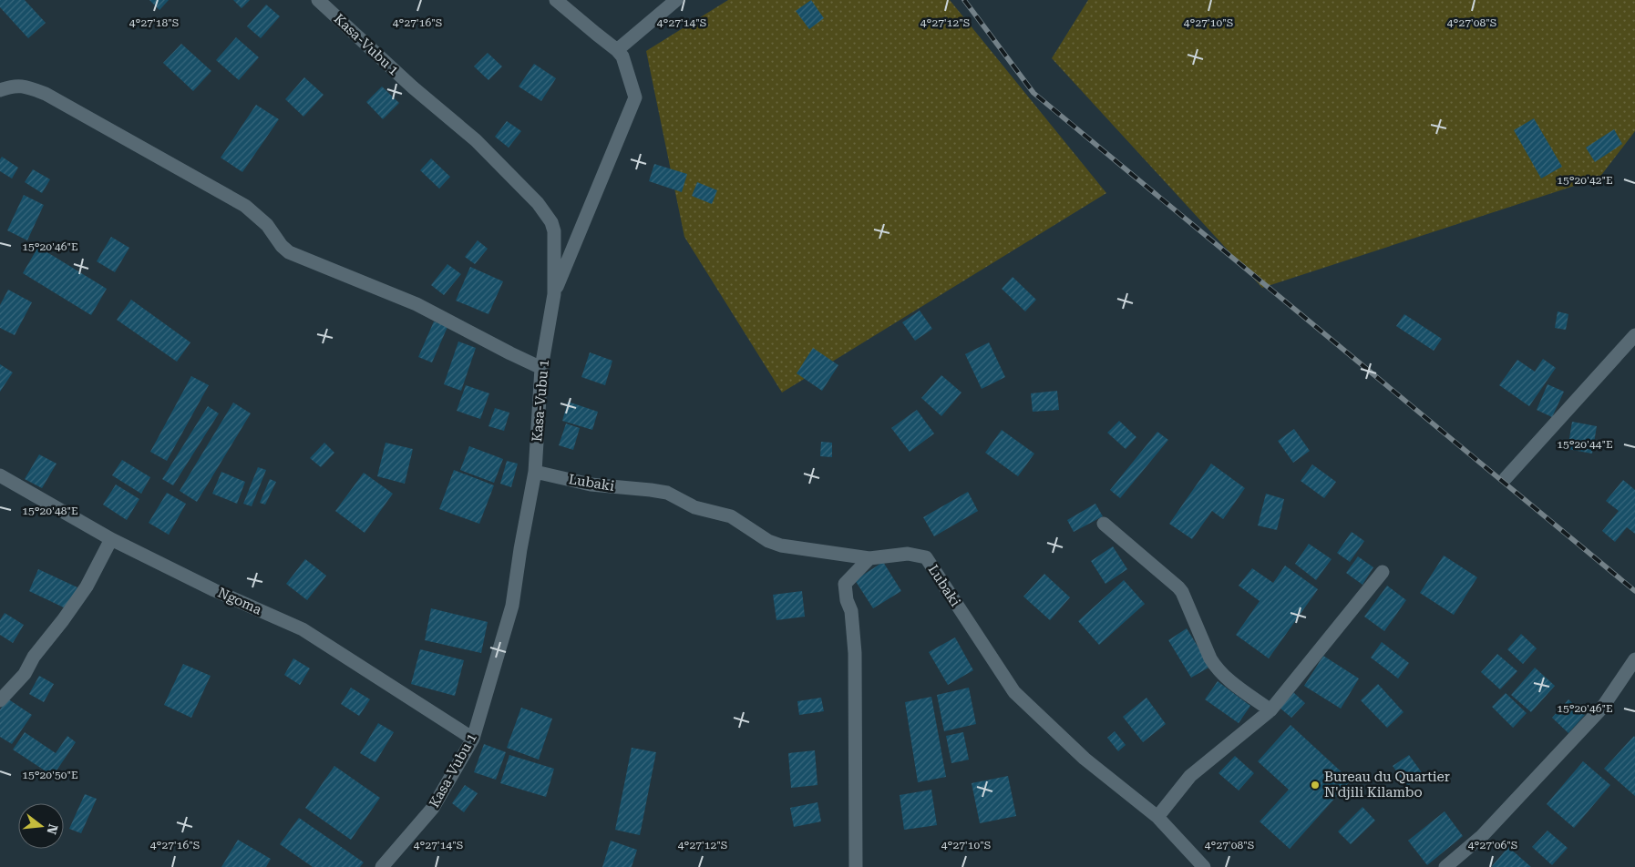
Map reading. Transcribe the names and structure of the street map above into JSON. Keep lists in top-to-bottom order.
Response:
{
  "streets": {
    "street": ["Kasa-Vubu 1", "Lubaki", "Ngoma"]
  },
  "crossings": [
    ["Kasa-Vubu 1", "Lubaki"],
    ["Kasa-Vubu 1", "Ngoma"]
  ],
  "places": ["Bureau du Quartier N'djili Kilambo"],
  "north": "right",
  "coordinates": [
    "4°27'18\"S",
    "4°27'16\"S",
    "4°27'14\"S",
    "4°27'12\"S",
    "4°27'10\"S",
    "4°27'08\"S",
    "15°20'42\"E",
    "15°20'46\"E",
    "15°20'44\"E",
    "15°20'48\"E",
    "15°20'50\"E",
    "4°27'06\"S"
  ]
}
